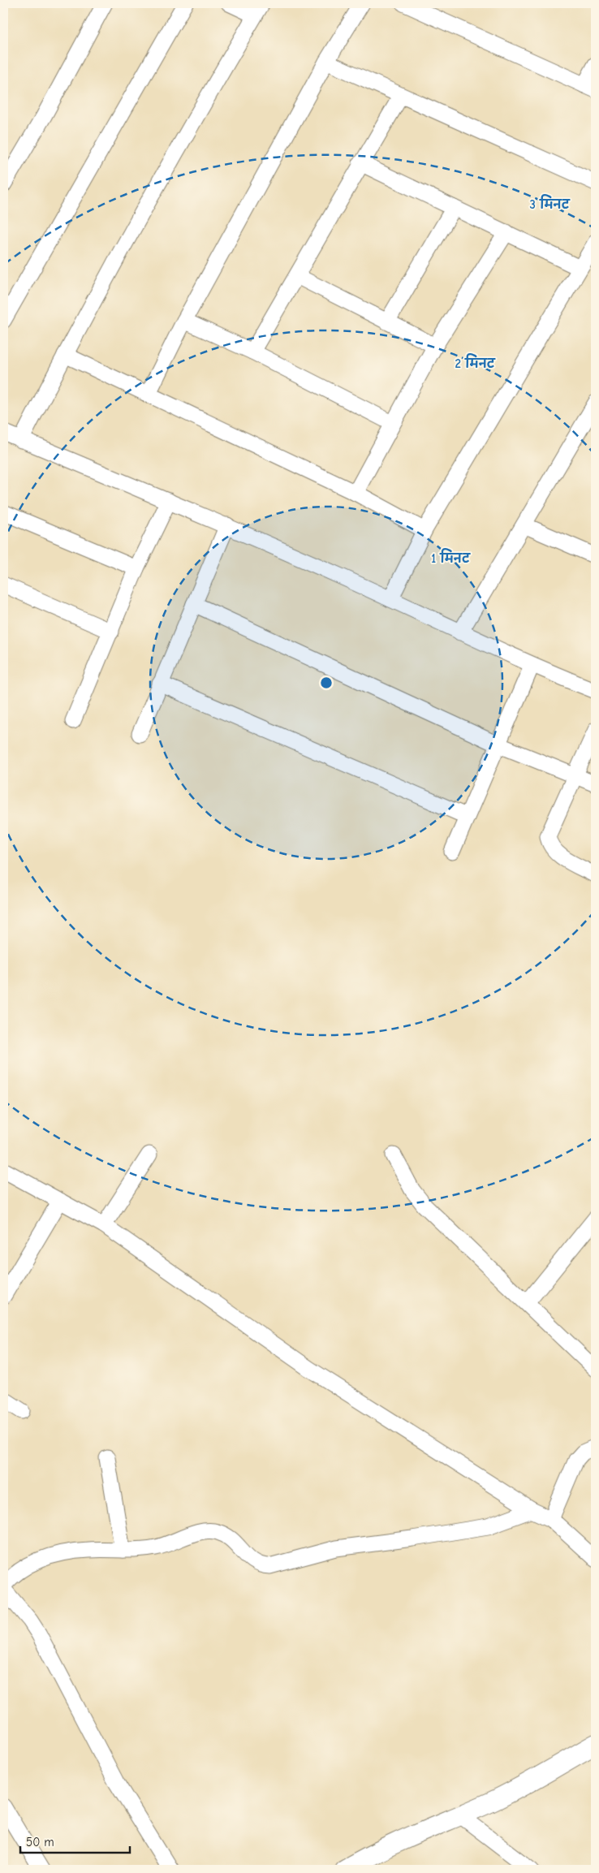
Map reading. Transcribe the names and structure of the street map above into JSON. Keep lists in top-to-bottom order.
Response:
{
  "scale_bar": "50 m",
  "rings": ["3 मिनट", "2 मिनट", "1 मिनट"]
}
